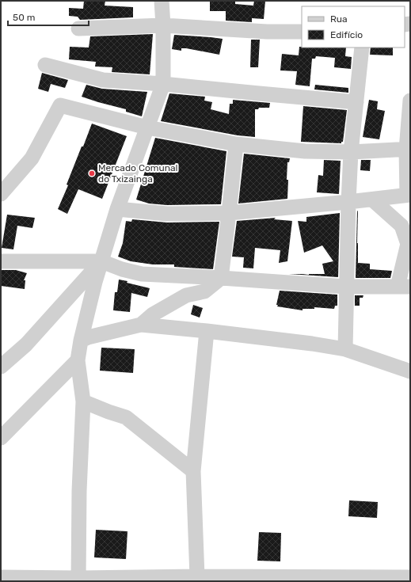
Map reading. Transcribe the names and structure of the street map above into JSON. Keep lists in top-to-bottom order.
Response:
{
  "places": ["Mercado Comunal do Txizainga"],
  "legend": ["Rua", "Edifício"],
  "scale_bar": "50 m"
}
